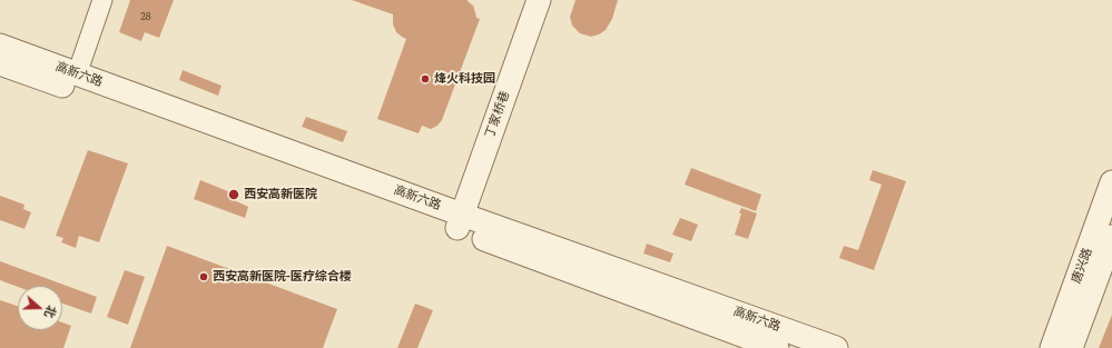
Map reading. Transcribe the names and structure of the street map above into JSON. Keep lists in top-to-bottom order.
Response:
{
  "streets": {
    "street": ["高新六路", "丁家桥巷", "唐兴路"]
  },
  "crossings": [
    ["高新六路", "丁家桥巷"]
  ],
  "places": ["烽火科技园", "西安高新医院", "西安高新医院-医疗综合楼"],
  "house_numbers": ["28"],
  "north": "right"
}
